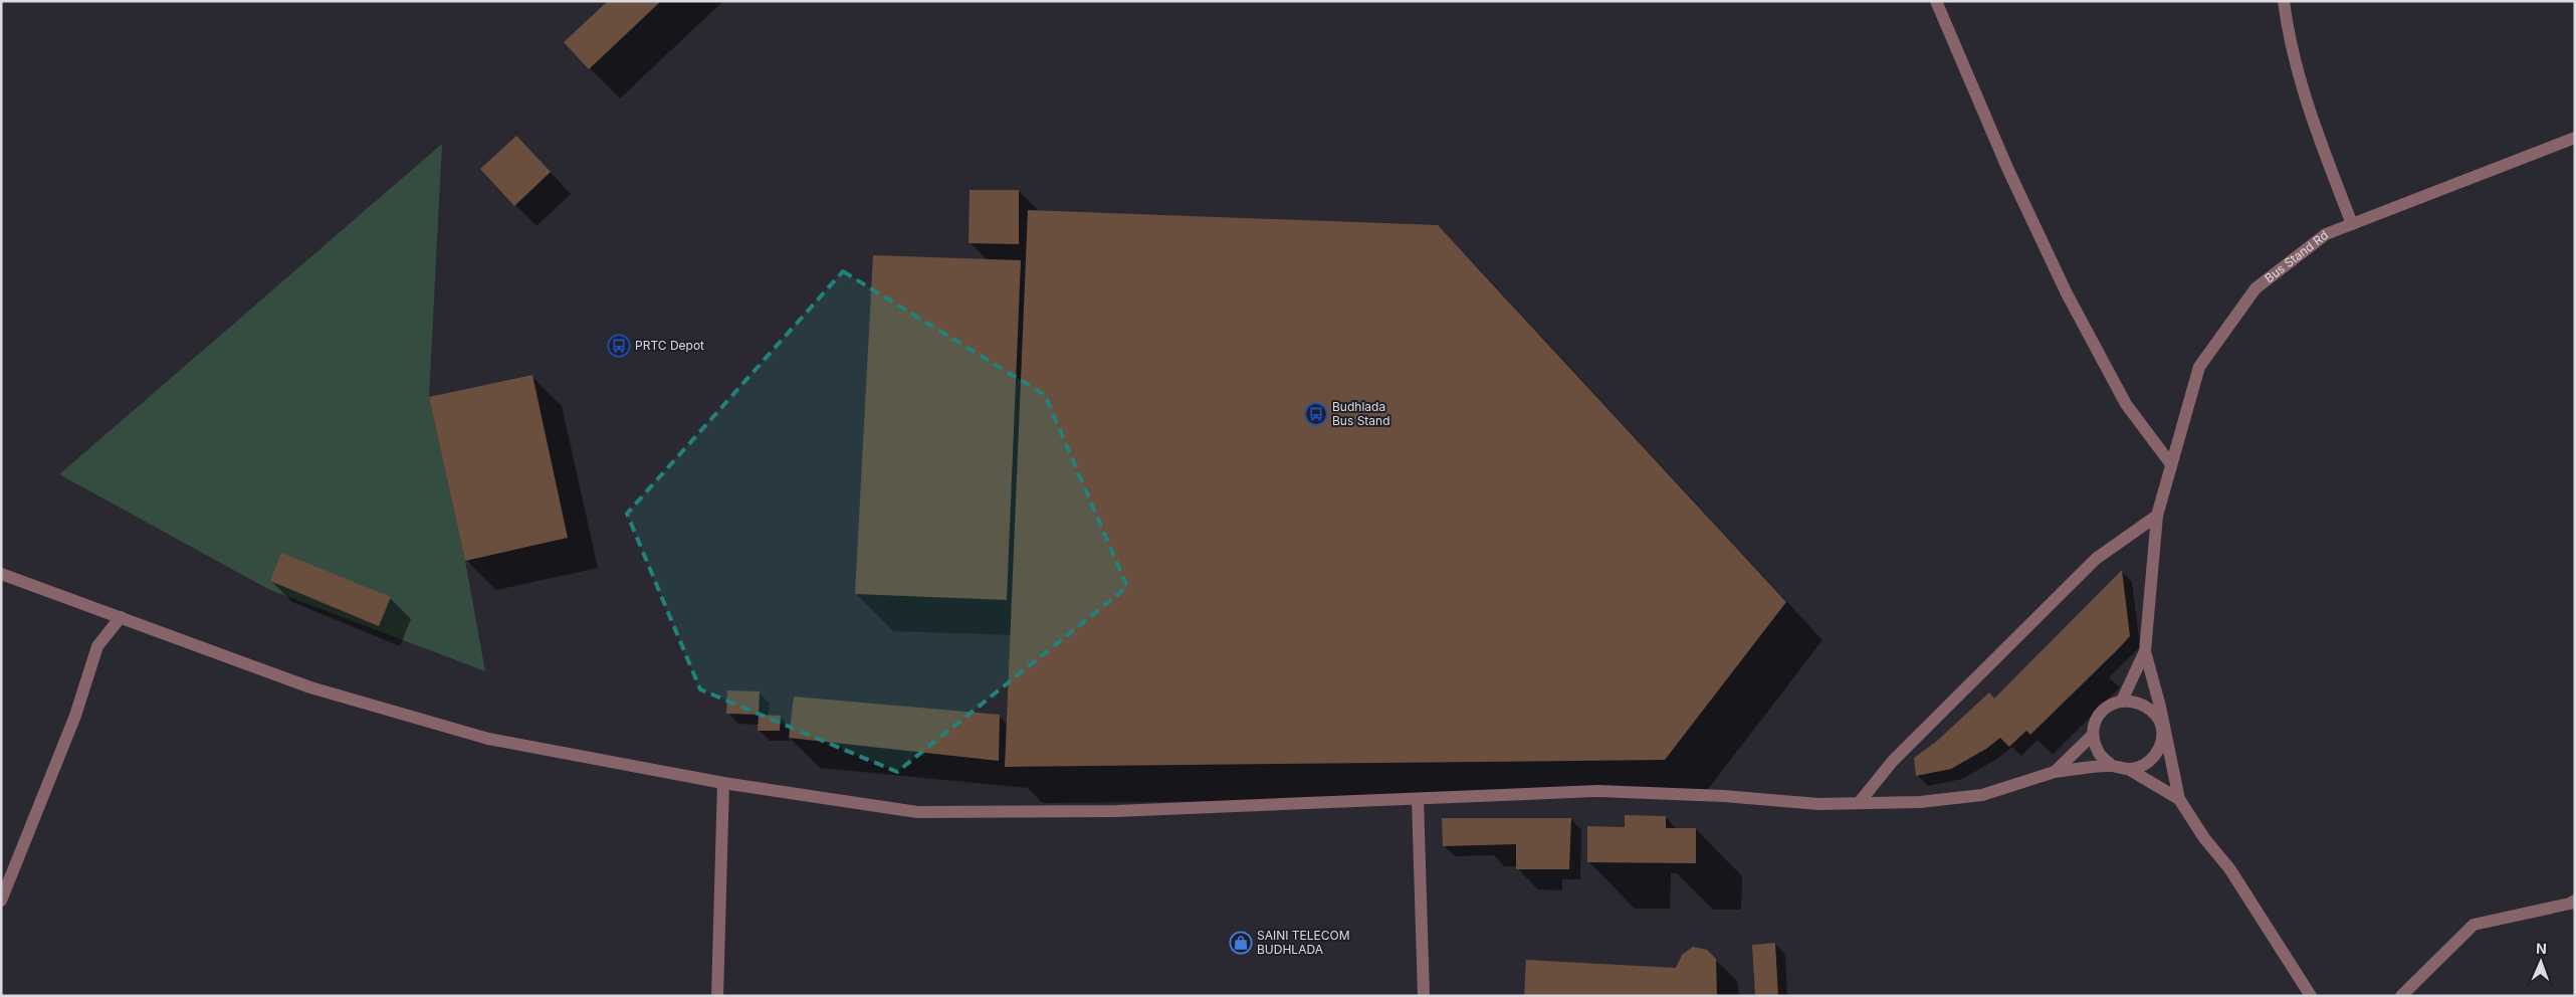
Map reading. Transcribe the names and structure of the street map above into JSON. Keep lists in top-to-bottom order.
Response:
{
  "streets": {
    "street": ["Bus Stand Rd"]
  },
  "places": {
    "bus stop": ["PRTC Depot", "Budhlada Bus Stand"],
    "shop": ["SAINI TELECOM BUDHLADA"]
  },
  "north": "top"
}
